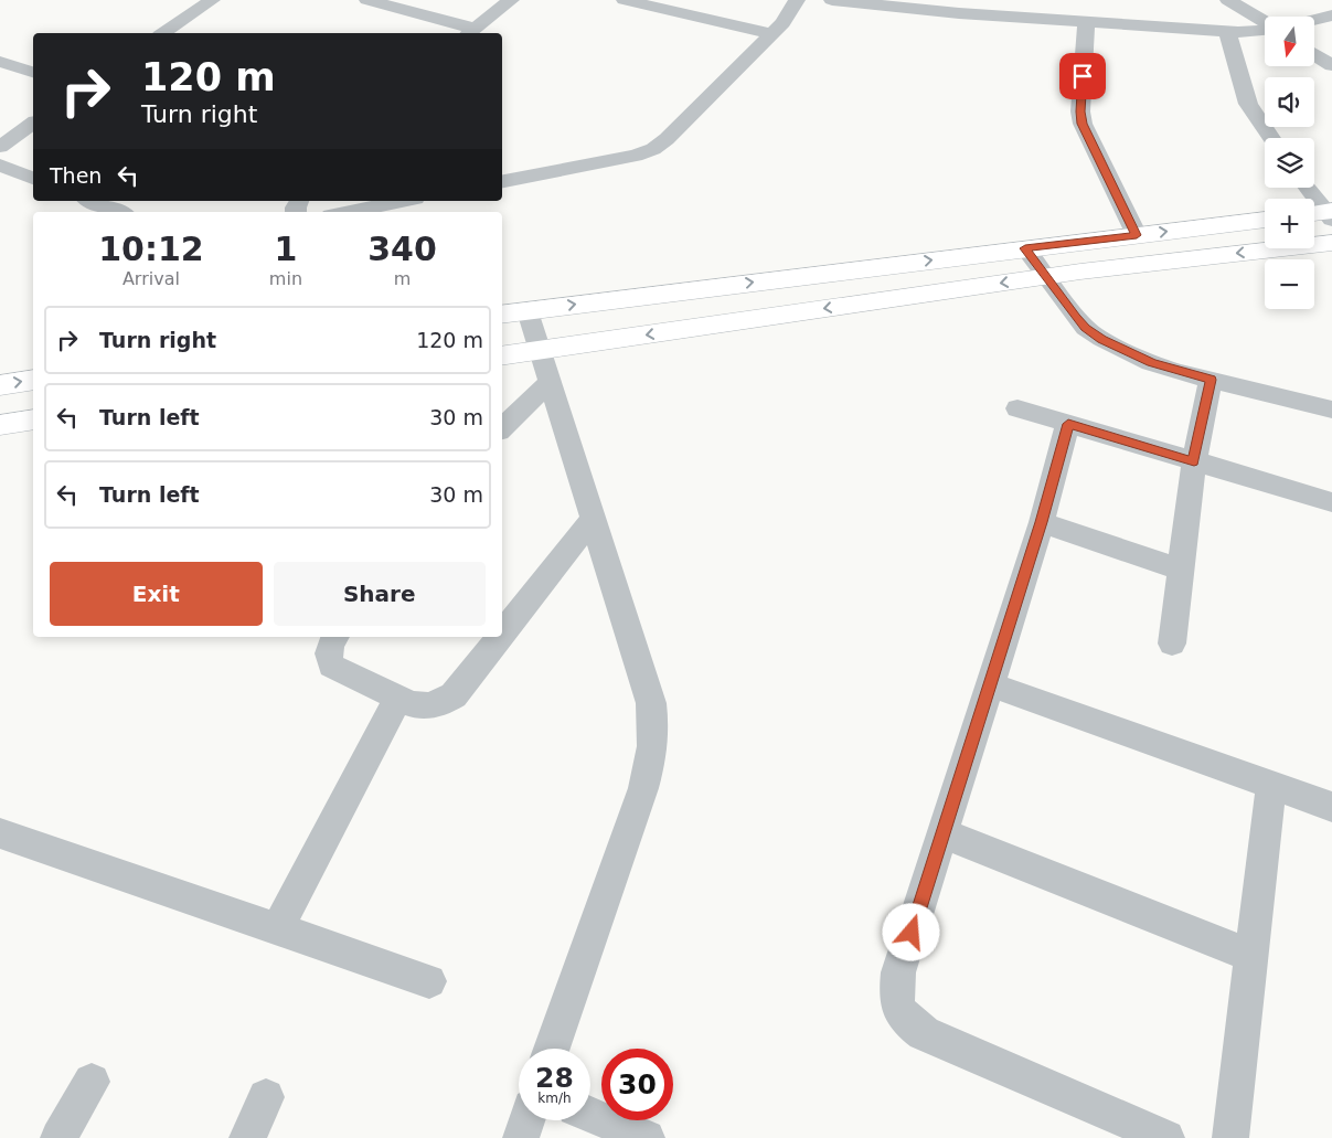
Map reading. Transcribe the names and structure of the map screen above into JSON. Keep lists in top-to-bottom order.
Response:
{
  "north": "bottom",
  "page": {
    "map_buttons": ["+", "−"],
    "turn": ["120 m", "Turn right"],
    "then": "Then",
    "eta": [
      "10:12",
      "Arrival",
      "1",
      "min",
      "340",
      "m"
    ],
    "list": [
      {
        "name": "Turn right",
        "value": "120 m"
      },
      {
        "name": "Turn left",
        "value": "30 m"
      },
      {
        "name": "Turn left",
        "value": "30 m"
      }
    ],
    "buttons": ["Exit", "Share"],
    "speed": "28 km/h",
    "limit": "30"
  }
}
